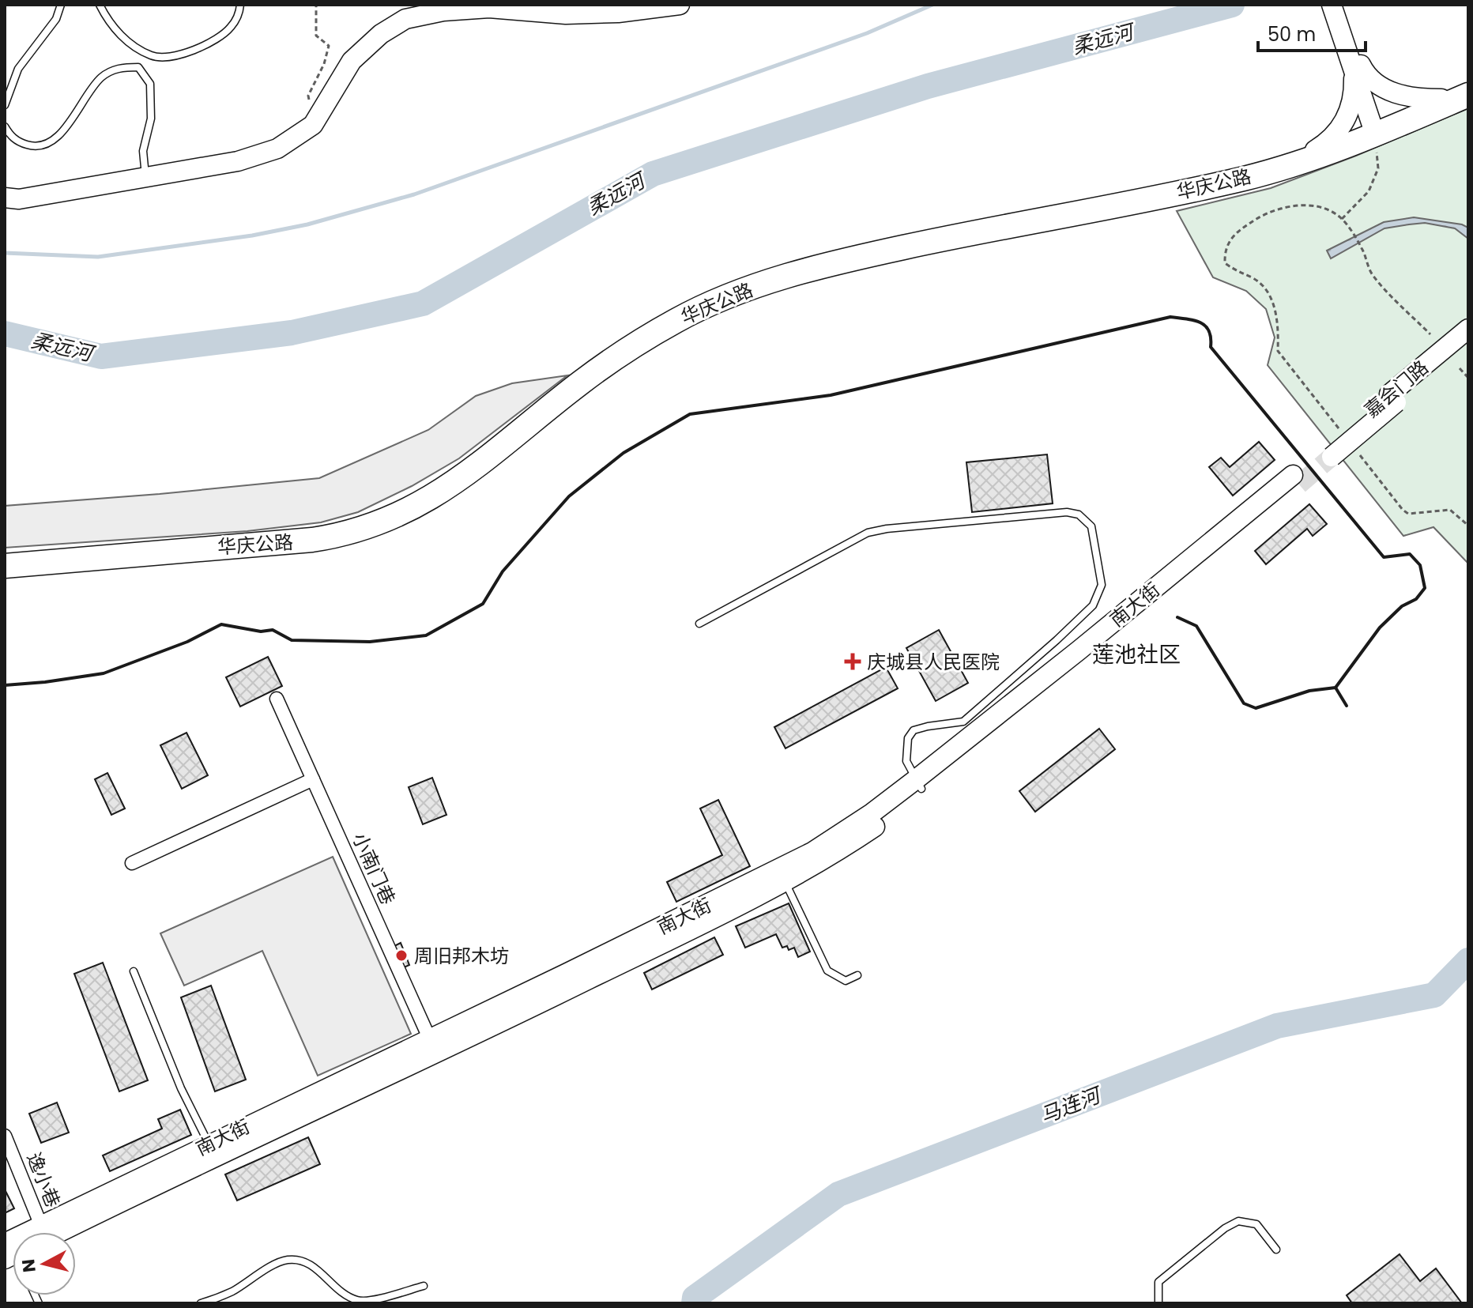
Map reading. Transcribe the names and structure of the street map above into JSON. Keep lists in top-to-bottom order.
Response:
{
  "streets": {
    "highway": ["华庆公路"],
    "main road": ["嘉会门路", "南大街"],
    "street": ["小南门巷", "逸小巷"]
  },
  "crossings": [
    ["南大街", "小南门巷"]
  ],
  "districts": ["莲池社区"],
  "water": ["柔远河", "马连河"],
  "places": {
    "health": ["庆城县人民医院"],
    "other": ["周旧邦木坊"]
  },
  "scale_bar": "50 m",
  "north": "left"
}
